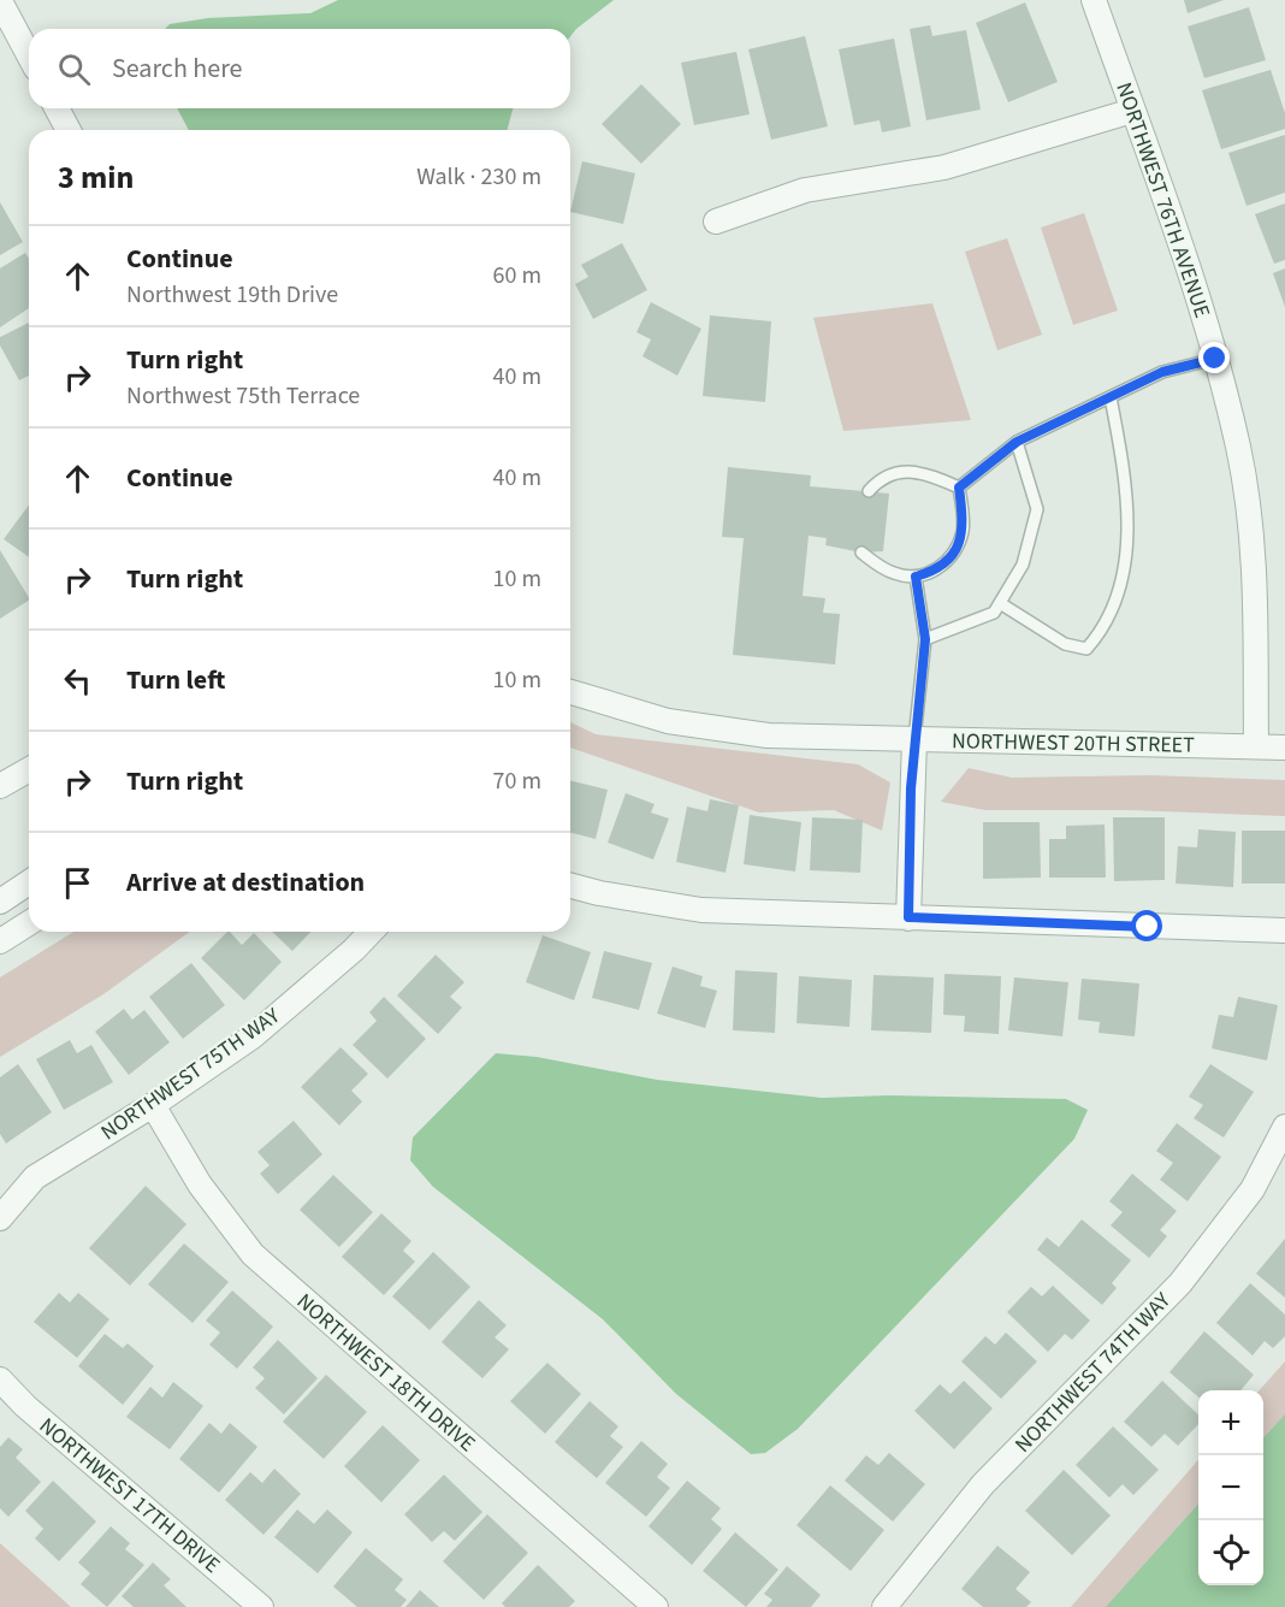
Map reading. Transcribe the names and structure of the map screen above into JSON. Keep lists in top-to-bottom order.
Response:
{
  "streets": {
    "street": [
      "NORTHWEST 76TH AVENUE",
      "NORTHWEST 20TH STREET",
      "NORTHWEST 75TH WAY",
      "NORTHWEST 18TH DRIVE",
      "NORTHWEST 74TH WAY",
      "NORTHWEST 17TH DRIVE"
    ]
  },
  "crossings": [
    ["NORTHWEST 76TH AVENUE", "NORTHWEST 20TH STREET"],
    ["NORTHWEST 75TH WAY", "NORTHWEST 18TH DRIVE"]
  ],
  "page": {
    "search": "Search here",
    "heading": ["3 min", "Walk · 230 m"],
    "list": [
      ["Continue", "Northwest 19th Drive", "60 m"],
      ["Turn right", "Northwest 75th Terrace", "40 m"],
      ["Continue", "40 m"],
      ["Turn right", "10 m"],
      ["Turn left", "10 m"],
      ["Turn right", "70 m"],
      "Arrive at destination"
    ],
    "map_buttons": ["+", "−"]
  }
}
